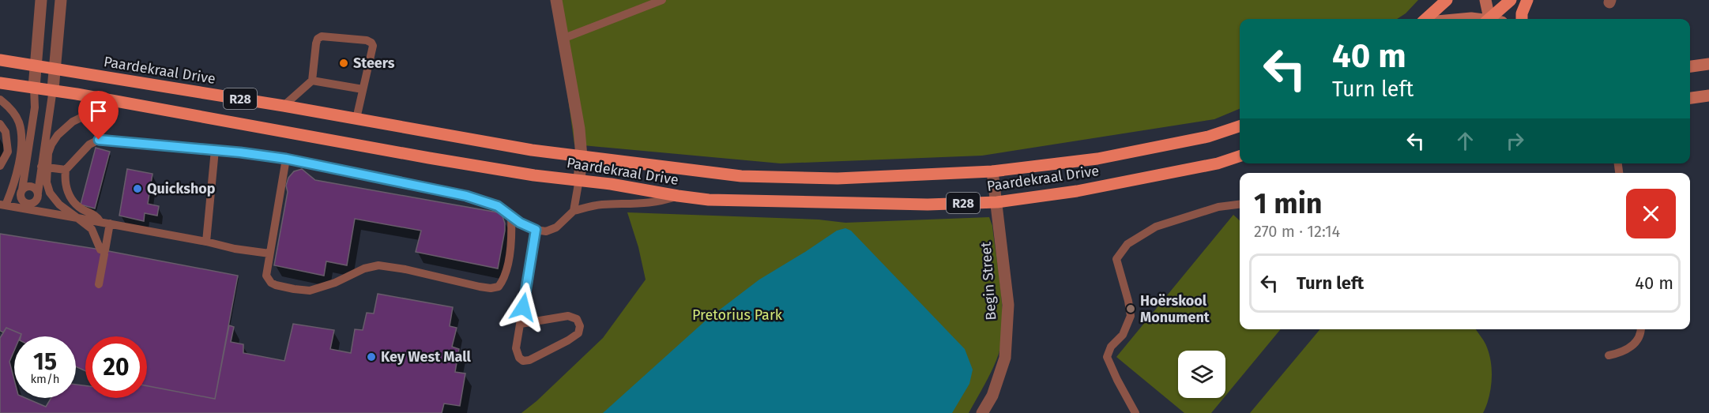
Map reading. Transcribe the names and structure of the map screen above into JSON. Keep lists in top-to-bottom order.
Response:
{
  "streets": {
    "main road": ["Paardekraal Drive", "R28"],
    "street": ["Begin Street"]
  },
  "crossings": [
    ["Paardekraal Drive", "Begin Street"]
  ],
  "parks": ["Pretorius Park"],
  "places": [
    "Steers",
    "Quickshop",
    "Hoërskool Monument",
    "Key West Mall"
  ],
  "page": {
    "turn": ["40 m", "Turn left"],
    "heading": ["1 min", "270 m · 12:14"],
    "list": [
      {
        "name": "Turn left",
        "value": "40 m"
      }
    ],
    "speed": "15 km/h",
    "limit": "20"
  }
}
